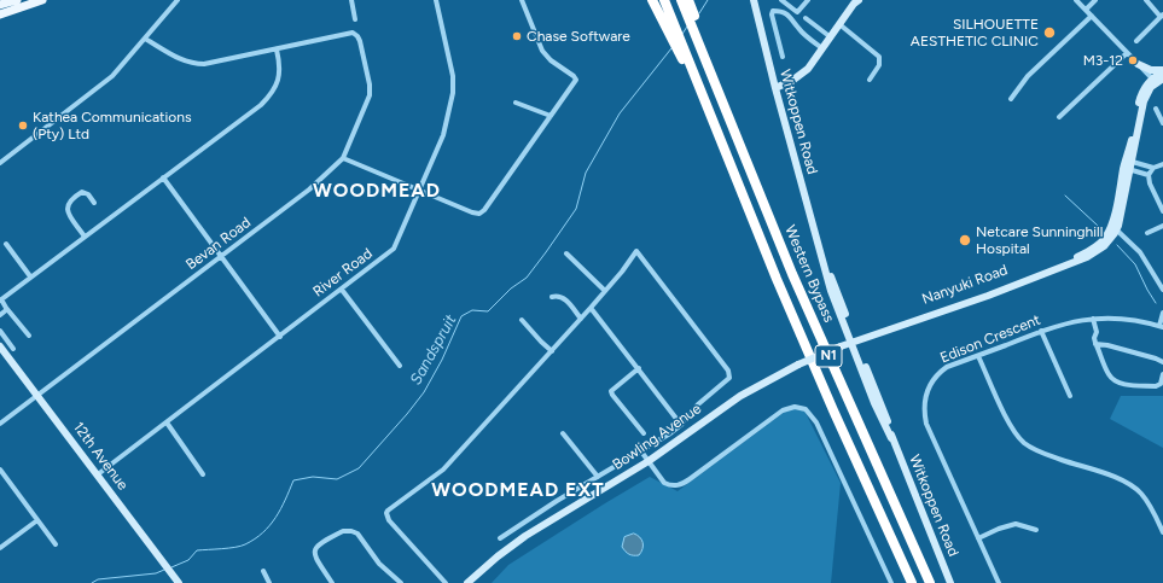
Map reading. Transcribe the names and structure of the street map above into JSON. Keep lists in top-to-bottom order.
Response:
{
  "streets": {
    "highway": ["Western Bypass", "N1"],
    "main road": [
      "Witkoppen Road",
      "Nanyuki Road",
      "Bowling Avenue",
      "12th Avenue"
    ],
    "street": ["Bevan Road", "River Road", "Edison Crescent"]
  },
  "crossings": [
    ["Witkoppen Road", "Nanyuki Road"],
    ["Witkoppen Road", "Bowling Avenue"],
    ["Bevan Road", "12th Avenue"],
    ["River Road", "12th Avenue"],
    ["Nanyuki Road", "Bowling Avenue"]
  ],
  "districts": ["WOODMEAD", "WOODMEAD EXT"],
  "water": ["Sandspruit"],
  "places": [
    "SILHOUETTE AESTHETIC CLINIC",
    "Chase Software",
    "M3-12",
    "Kathea Communications (Pty) Ltd",
    "Netcare Sunninghill Hospital"
  ]
}
